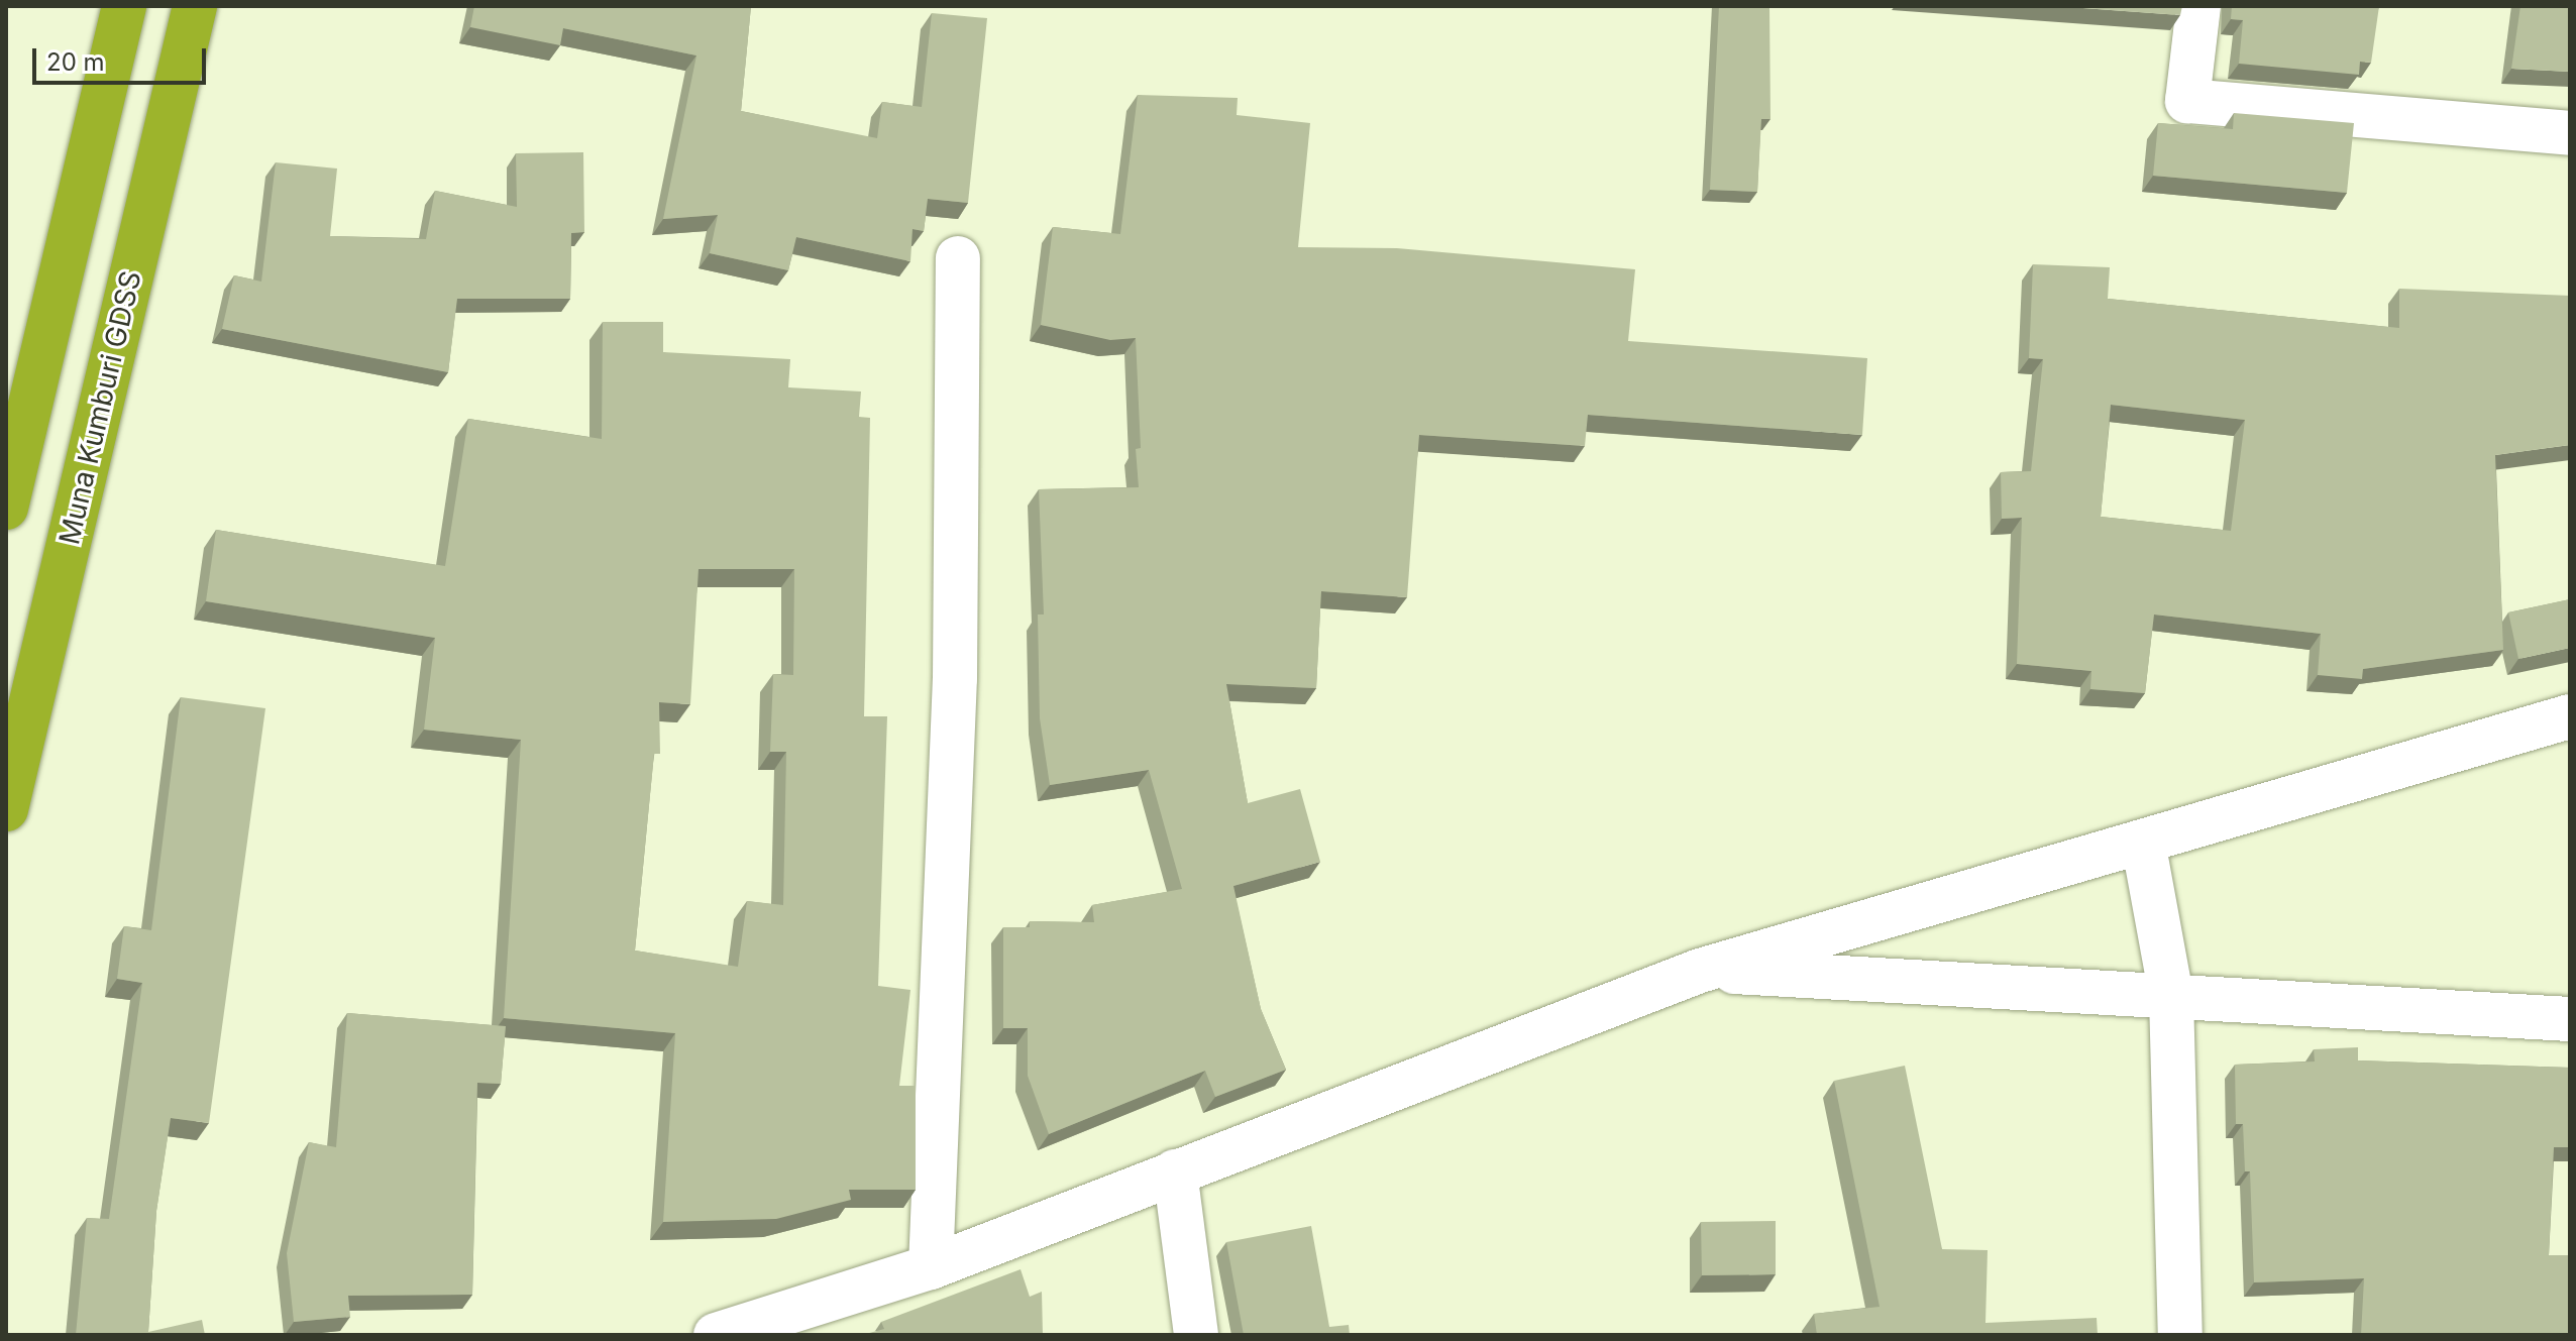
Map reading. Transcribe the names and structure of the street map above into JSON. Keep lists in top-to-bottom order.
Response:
{
  "streets": {
    "highway": ["Muna Kumburi GDSS"]
  },
  "scale_bar": "20 m"
}
